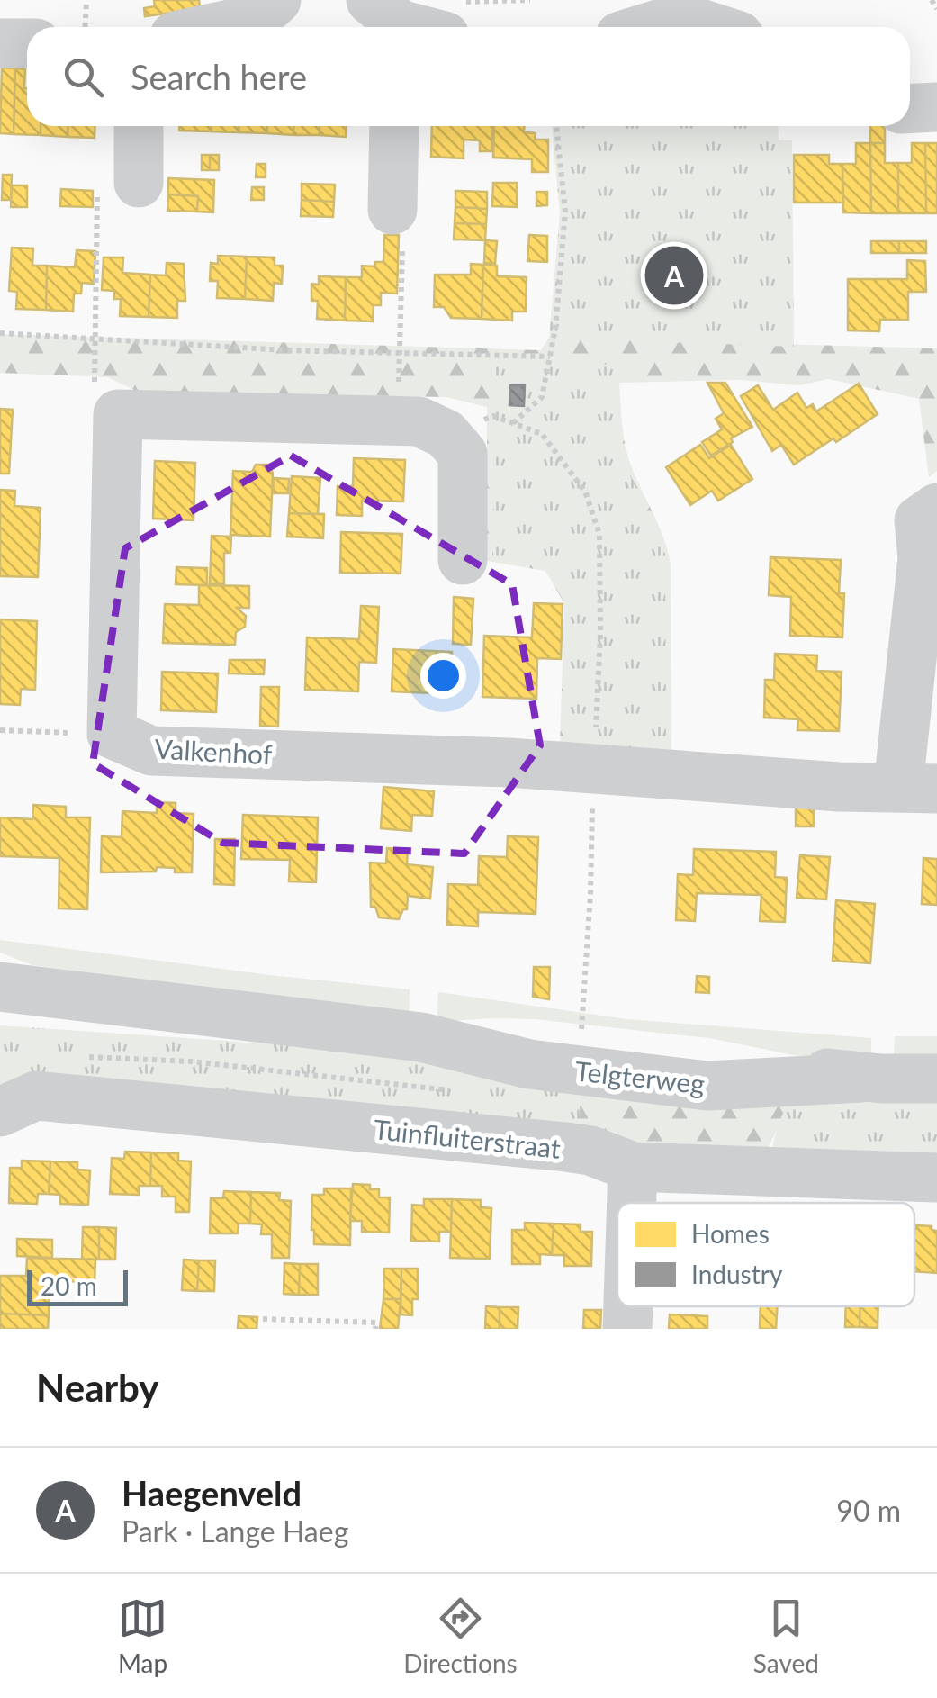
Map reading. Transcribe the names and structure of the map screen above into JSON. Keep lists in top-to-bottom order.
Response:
{
  "streets": {
    "street": ["Valkenhof", "Telgterweg", "Tuinfluiterstraat"]
  },
  "legend": ["Homes", "Industry"],
  "scale_bar": "20 m",
  "page": {
    "search": "Search here",
    "pins": "A",
    "scale": "20 m",
    "heading": "Nearby",
    "list": [
      {
        "mark": "A",
        "name": "Haegenveld",
        "note": "Park · Lange Haeg",
        "value": "90 m"
      }
    ],
    "nav": ["Map", "Directions", "Saved"]
  }
}
